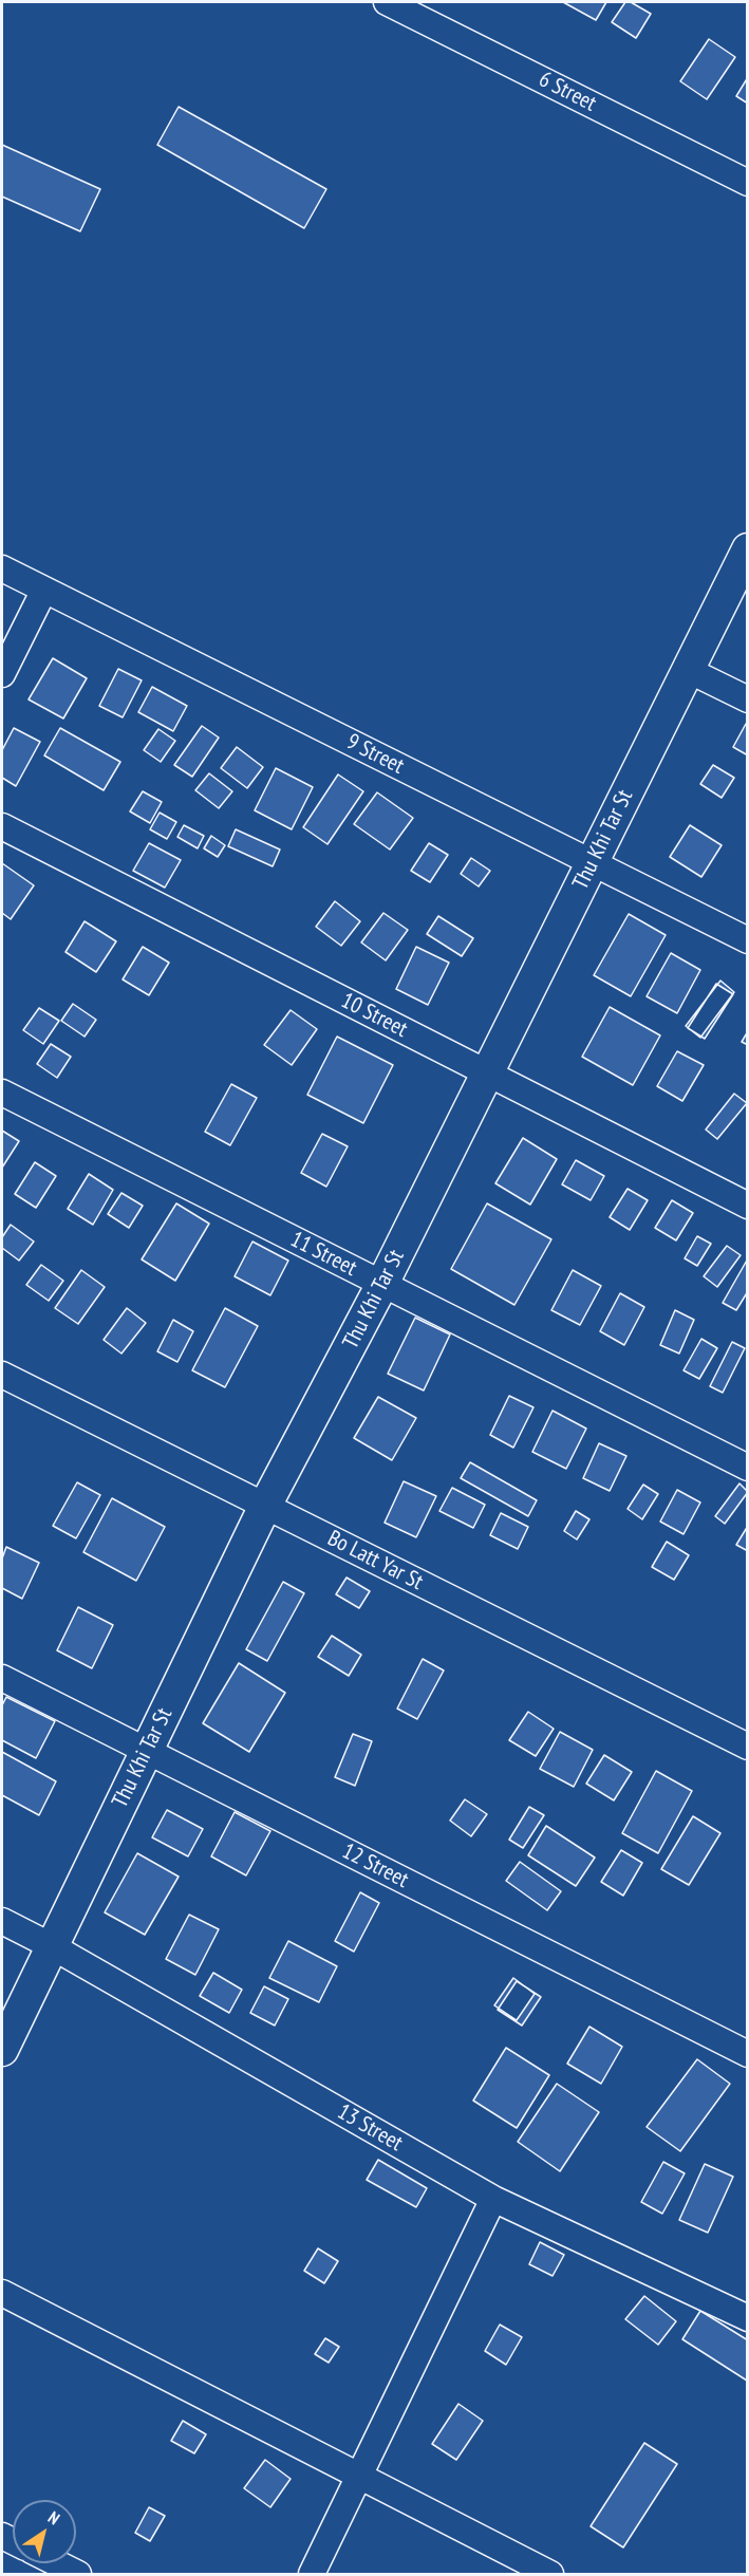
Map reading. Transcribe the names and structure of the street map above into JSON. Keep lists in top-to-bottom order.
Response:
{
  "streets": {
    "street": [
      "6 Street",
      "9 Street",
      "Thu Khi Tar St",
      "10 Street",
      "11 Street",
      "Bo Latt Yar St",
      "12 Street",
      "13 Street"
    ]
  },
  "crossings": [
    ["9 Street", "Thu Khi Tar St"],
    ["Thu Khi Tar St", "10 Street"],
    ["Thu Khi Tar St", "11 Street"],
    ["Thu Khi Tar St", "Bo Latt Yar St"],
    ["Thu Khi Tar St", "12 Street"],
    ["Thu Khi Tar St", "13 Street"]
  ],
  "north": "top right"
}
